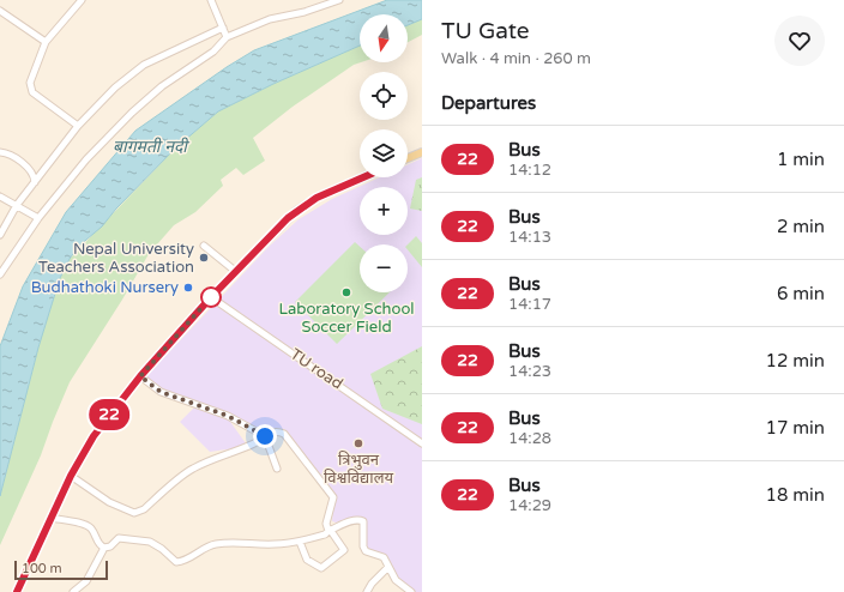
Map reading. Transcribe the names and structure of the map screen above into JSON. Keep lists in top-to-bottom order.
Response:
{
  "streets": {
    "street": ["TU road"]
  },
  "water": ["बागमती नदी"],
  "places": [
    "Nepal University Teachers Association",
    "Budhathoki Nursery",
    "Laboratory School Soccer Field",
    "त्रिभुवन विश्वविद्यालय"
  ],
  "lines": ["bus line 22"],
  "scale_bar": "100 m",
  "north": "bottom",
  "page": {
    "on_map": "22",
    "heading": [
      ["TU Gate", "Walk · 4 min · 260 m"],
      "Departures"
    ],
    "map_buttons": ["+", "−"],
    "list": [
      {
        "mark": "22",
        "name": "Bus",
        "note": "14:12",
        "value": "1 min"
      },
      {
        "mark": "22",
        "name": "Bus",
        "note": "14:13",
        "value": "2 min"
      },
      {
        "mark": "22",
        "name": "Bus",
        "note": "14:17",
        "value": "6 min"
      },
      {
        "mark": "22",
        "name": "Bus",
        "note": "14:23",
        "value": "12 min"
      },
      {
        "mark": "22",
        "name": "Bus",
        "note": "14:28",
        "value": "17 min"
      },
      {
        "mark": "22",
        "name": "Bus",
        "note": "14:29",
        "value": "18 min"
      }
    ],
    "scale": "100 m"
  }
}
